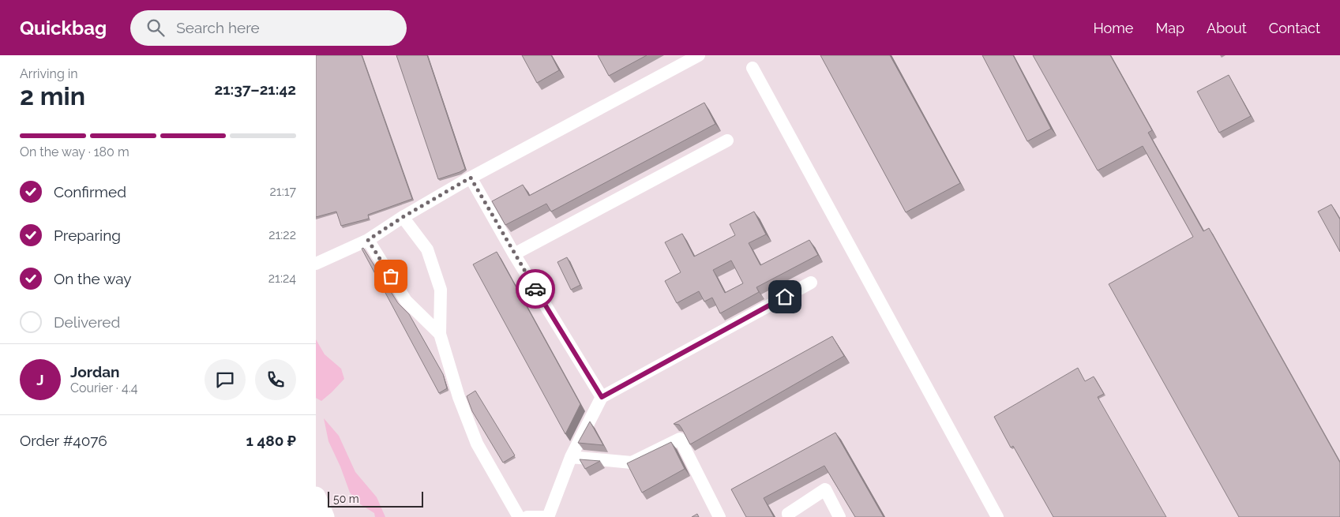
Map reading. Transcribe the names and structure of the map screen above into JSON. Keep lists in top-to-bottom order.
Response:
{
  "scale_bar": "50 m",
  "page": {
    "header": "Quickbag",
    "search": "Search here",
    "nav": [
      "Home",
      "Map",
      "About",
      "Contact"
    ],
    "heading": ["2 min", "Arriving in", "21:37–21:42"],
    "panel": [
      "Jordan",
      "Courier · 4.4",
      "Order #4076",
      "1 480 ₽"
    ],
    "bar": "On the way · 180 m",
    "list": [
      ["Confirmed", "21:17"],
      ["Preparing", "21:22"],
      ["On the way", "21:24"],
      "Delivered"
    ],
    "round": "J",
    "scale": "50 m"
  }
}
